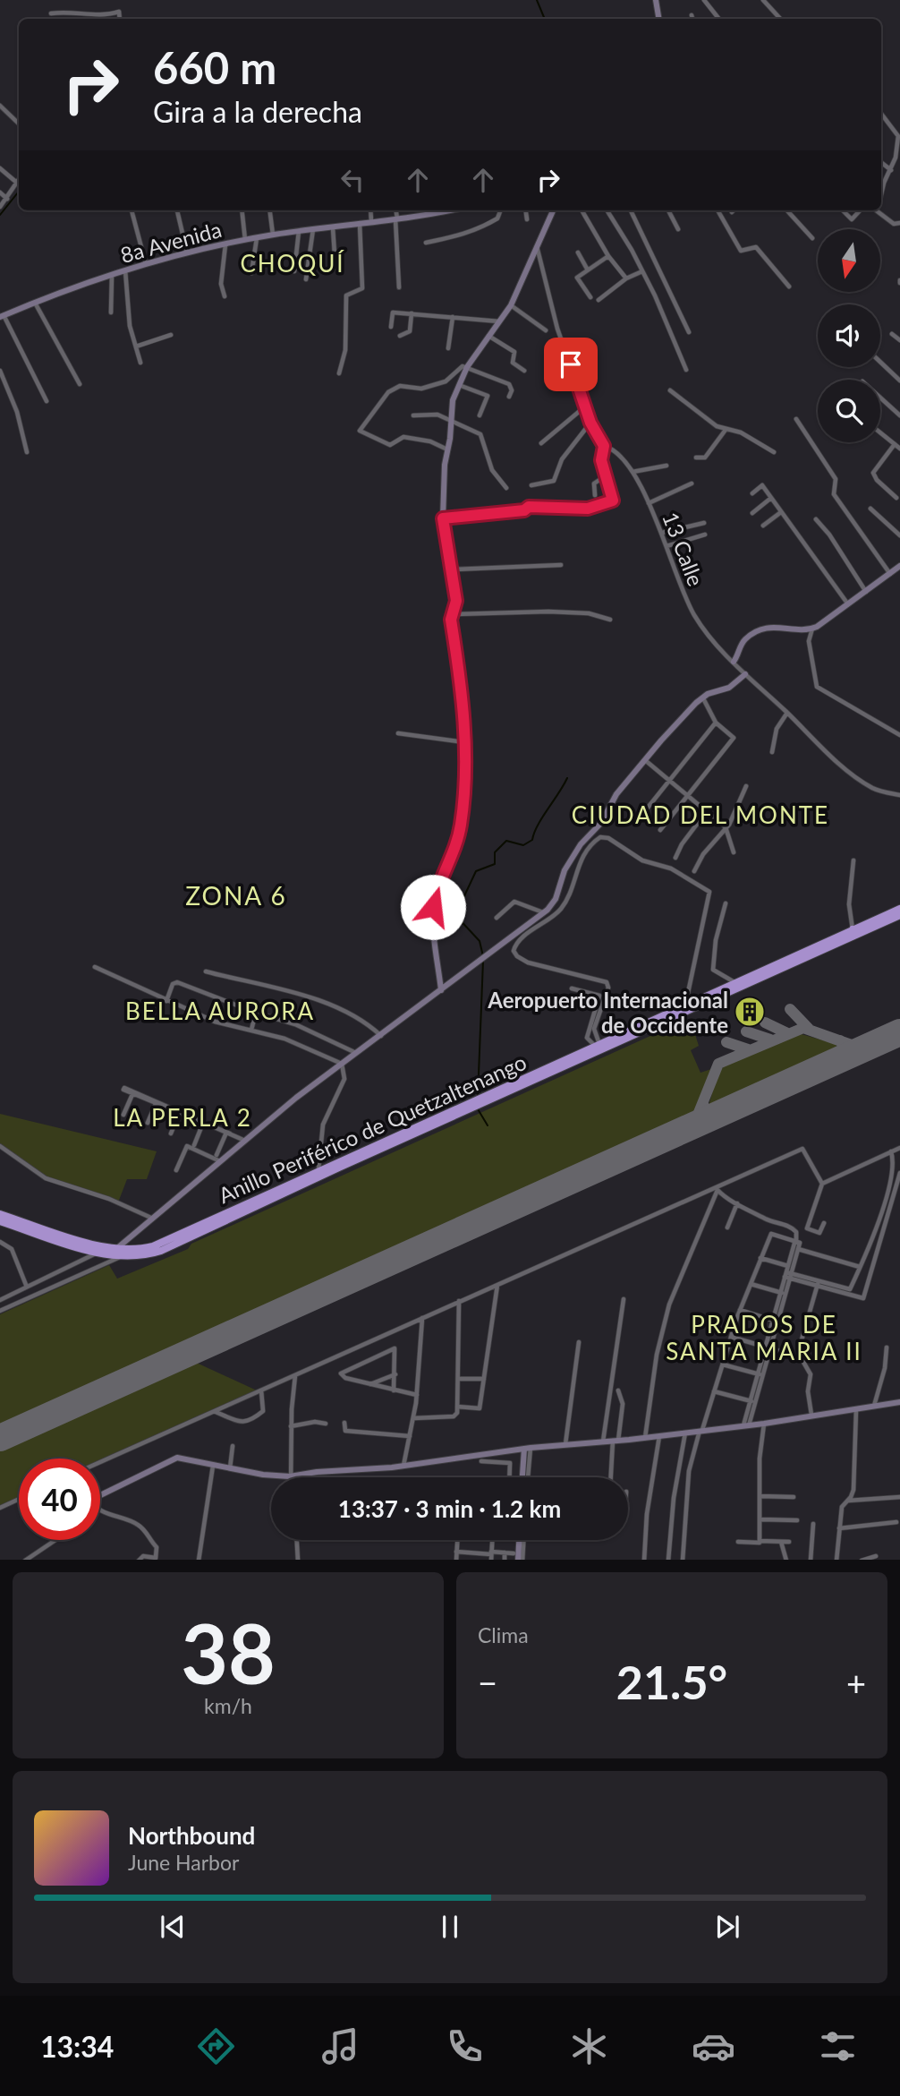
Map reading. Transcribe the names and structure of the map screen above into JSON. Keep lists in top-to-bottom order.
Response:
{
  "streets": {
    "highway": ["Anillo Periférico de Quetzaltenango"],
    "street": ["8a Avenida", "13 Calle"]
  },
  "districts": [
    "CHOQUÍ",
    "CIUDAD DEL MONTE",
    "ZONA 6",
    "BELLA AURORA",
    "LA PERLA 2",
    "PRADOS DE SANTA MARIA II"
  ],
  "places": {
    "building": ["Aeropuerto Internacional de Occidente"]
  },
  "north": "bottom",
  "page": {
    "turn": ["660 m", "Gira a la derecha"],
    "limit": "40",
    "trip": "13:37 · 3 min · 1.2 km",
    "tile": [
      ["38", "km/h"],
      "Clima"
    ],
    "heat": ["−", "21.5°", "+"],
    "song": ["Northbound", "June Harbor"],
    "tabs": "13:34"
  }
}
